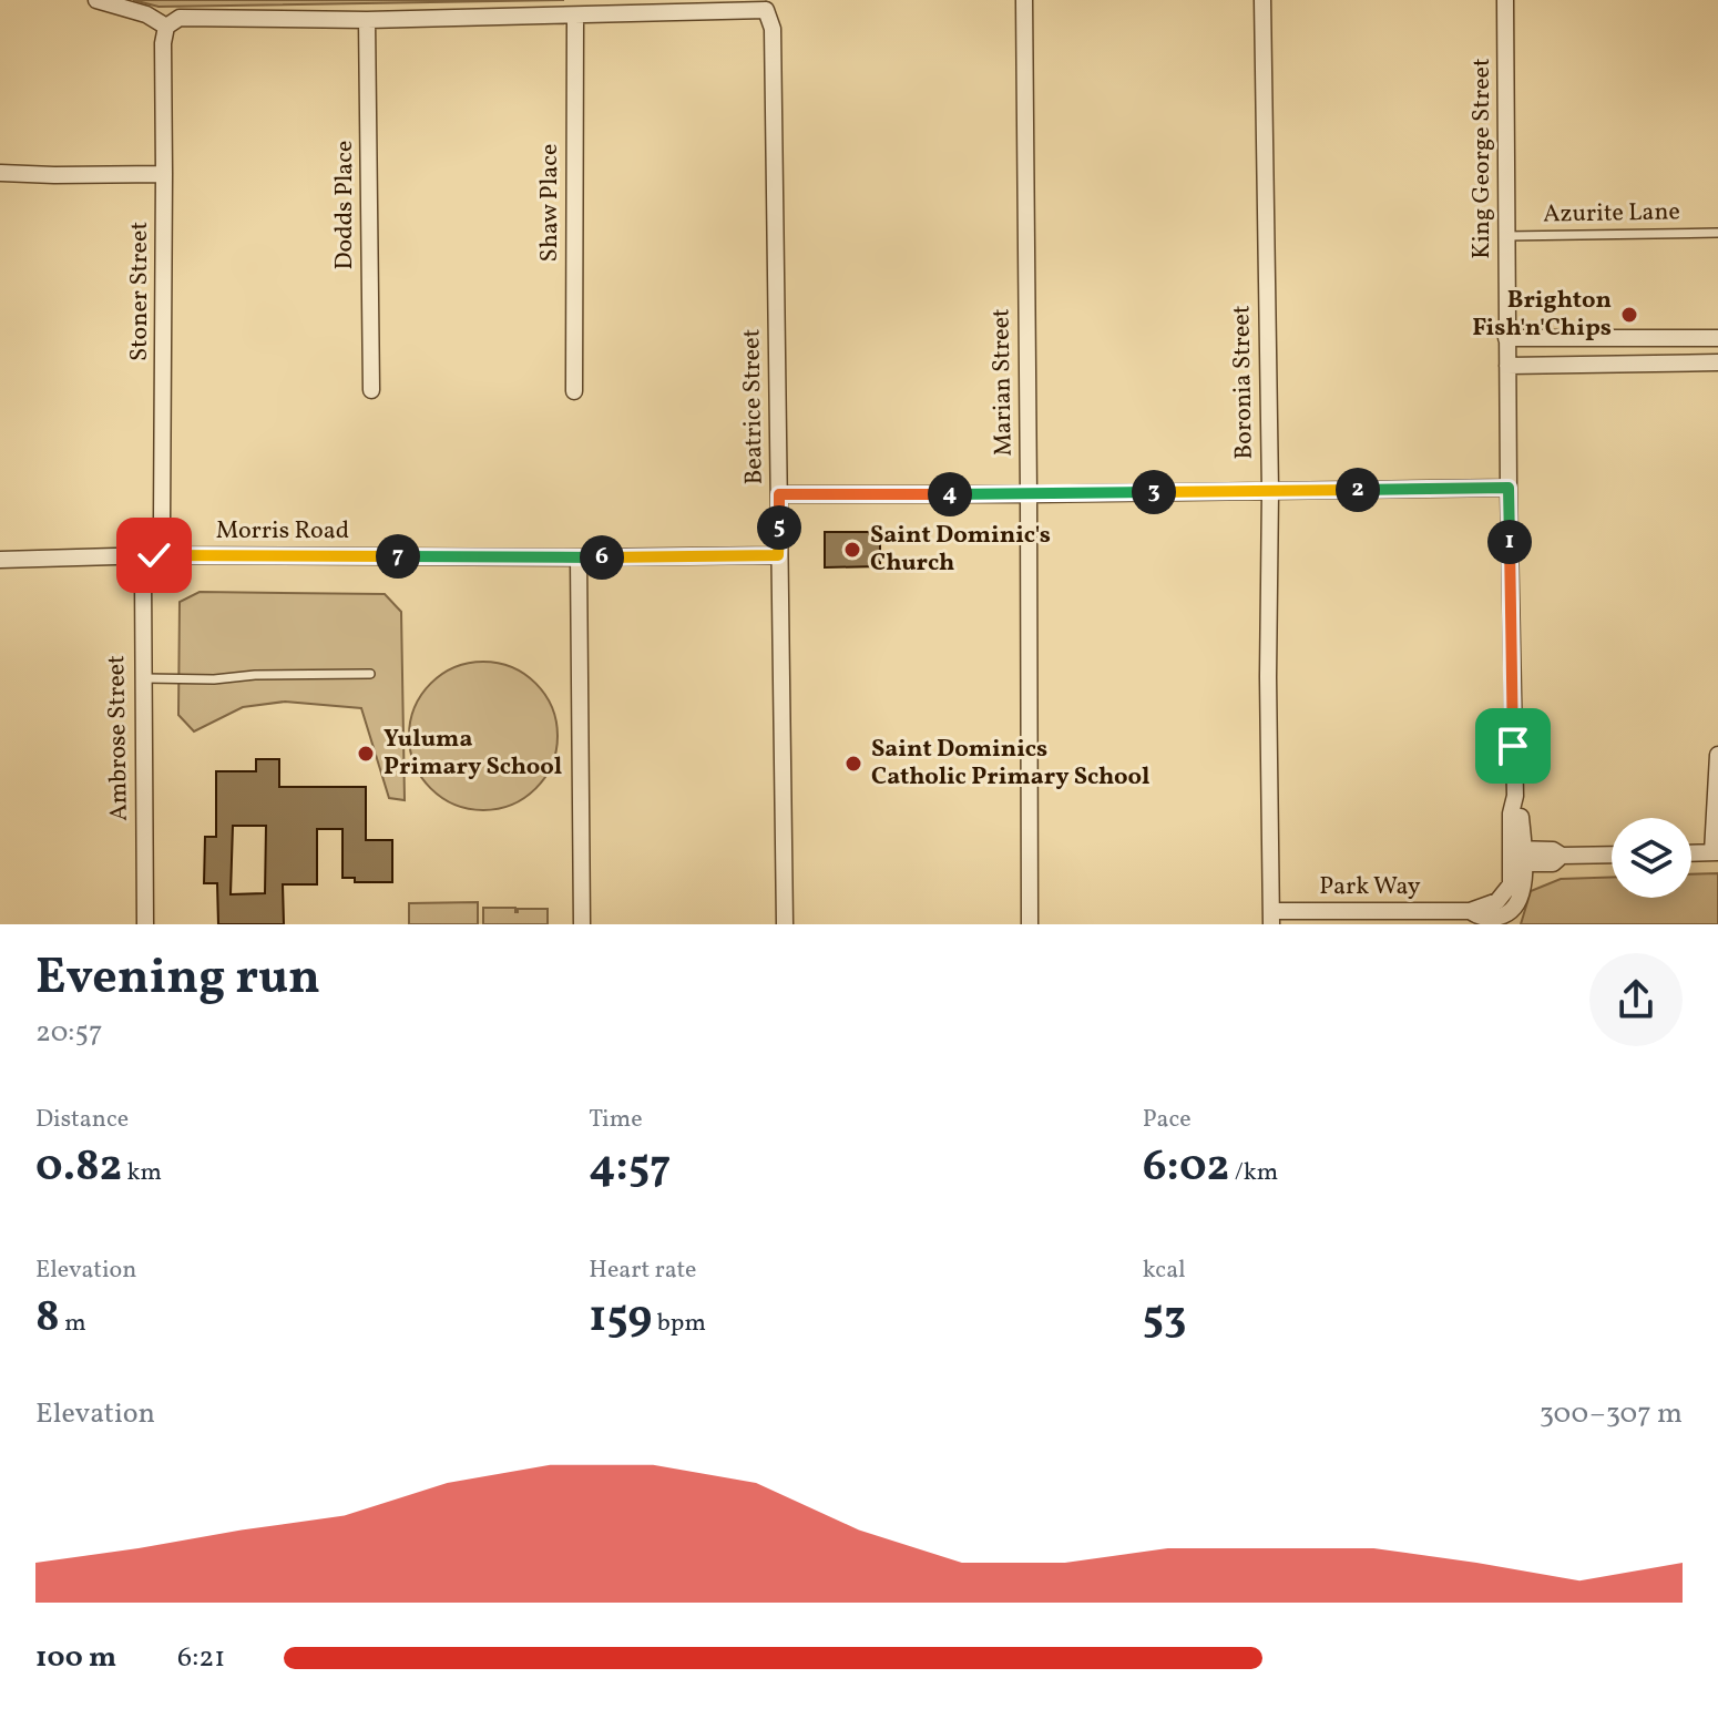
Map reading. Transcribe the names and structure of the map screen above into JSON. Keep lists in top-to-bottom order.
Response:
{
  "streets": {
    "street": [
      "King George Street",
      "Shaw Place",
      "Dodds Place",
      "Stoner Street",
      "Marian Street",
      "Boronia Street",
      "Beatrice Street",
      "Morris Road",
      "Ambrose Street",
      "Park Way"
    ],
    "lane": ["Azurite Lane"]
  },
  "crossings": [
    ["King George Street", "Azurite Lane"],
    ["King George Street", "Park Way"],
    ["Stoner Street", "Morris Road"],
    ["Stoner Street", "Ambrose Street"],
    ["Boronia Street", "Park Way"],
    ["Beatrice Street", "Morris Road"],
    ["Morris Road", "Ambrose Street"]
  ],
  "places": [
    "Brighton Fish'n'Chips",
    "Saint Dominic's Church",
    "Yuluma Primary School",
    "Saint Dominics Catholic Primary School"
  ],
  "page": {
    "pins": [
      "2",
      "3",
      "4",
      "5",
      "1",
      "7",
      "6"
    ],
    "heading": ["Evening run", "20:57"],
    "stats": [
      ["Distance", "0.82 km"],
      ["Time", "4:57"],
      ["Pace", "6:02 /km"],
      ["Elevation", "8 m"],
      ["Heart rate", "159 bpm"],
      ["kcal", "53"]
    ],
    "chart": ["Elevation", "300–307 m"],
    "list": [
      {
        "name": "100 m",
        "note": "6:21"
      }
    ]
  }
}
